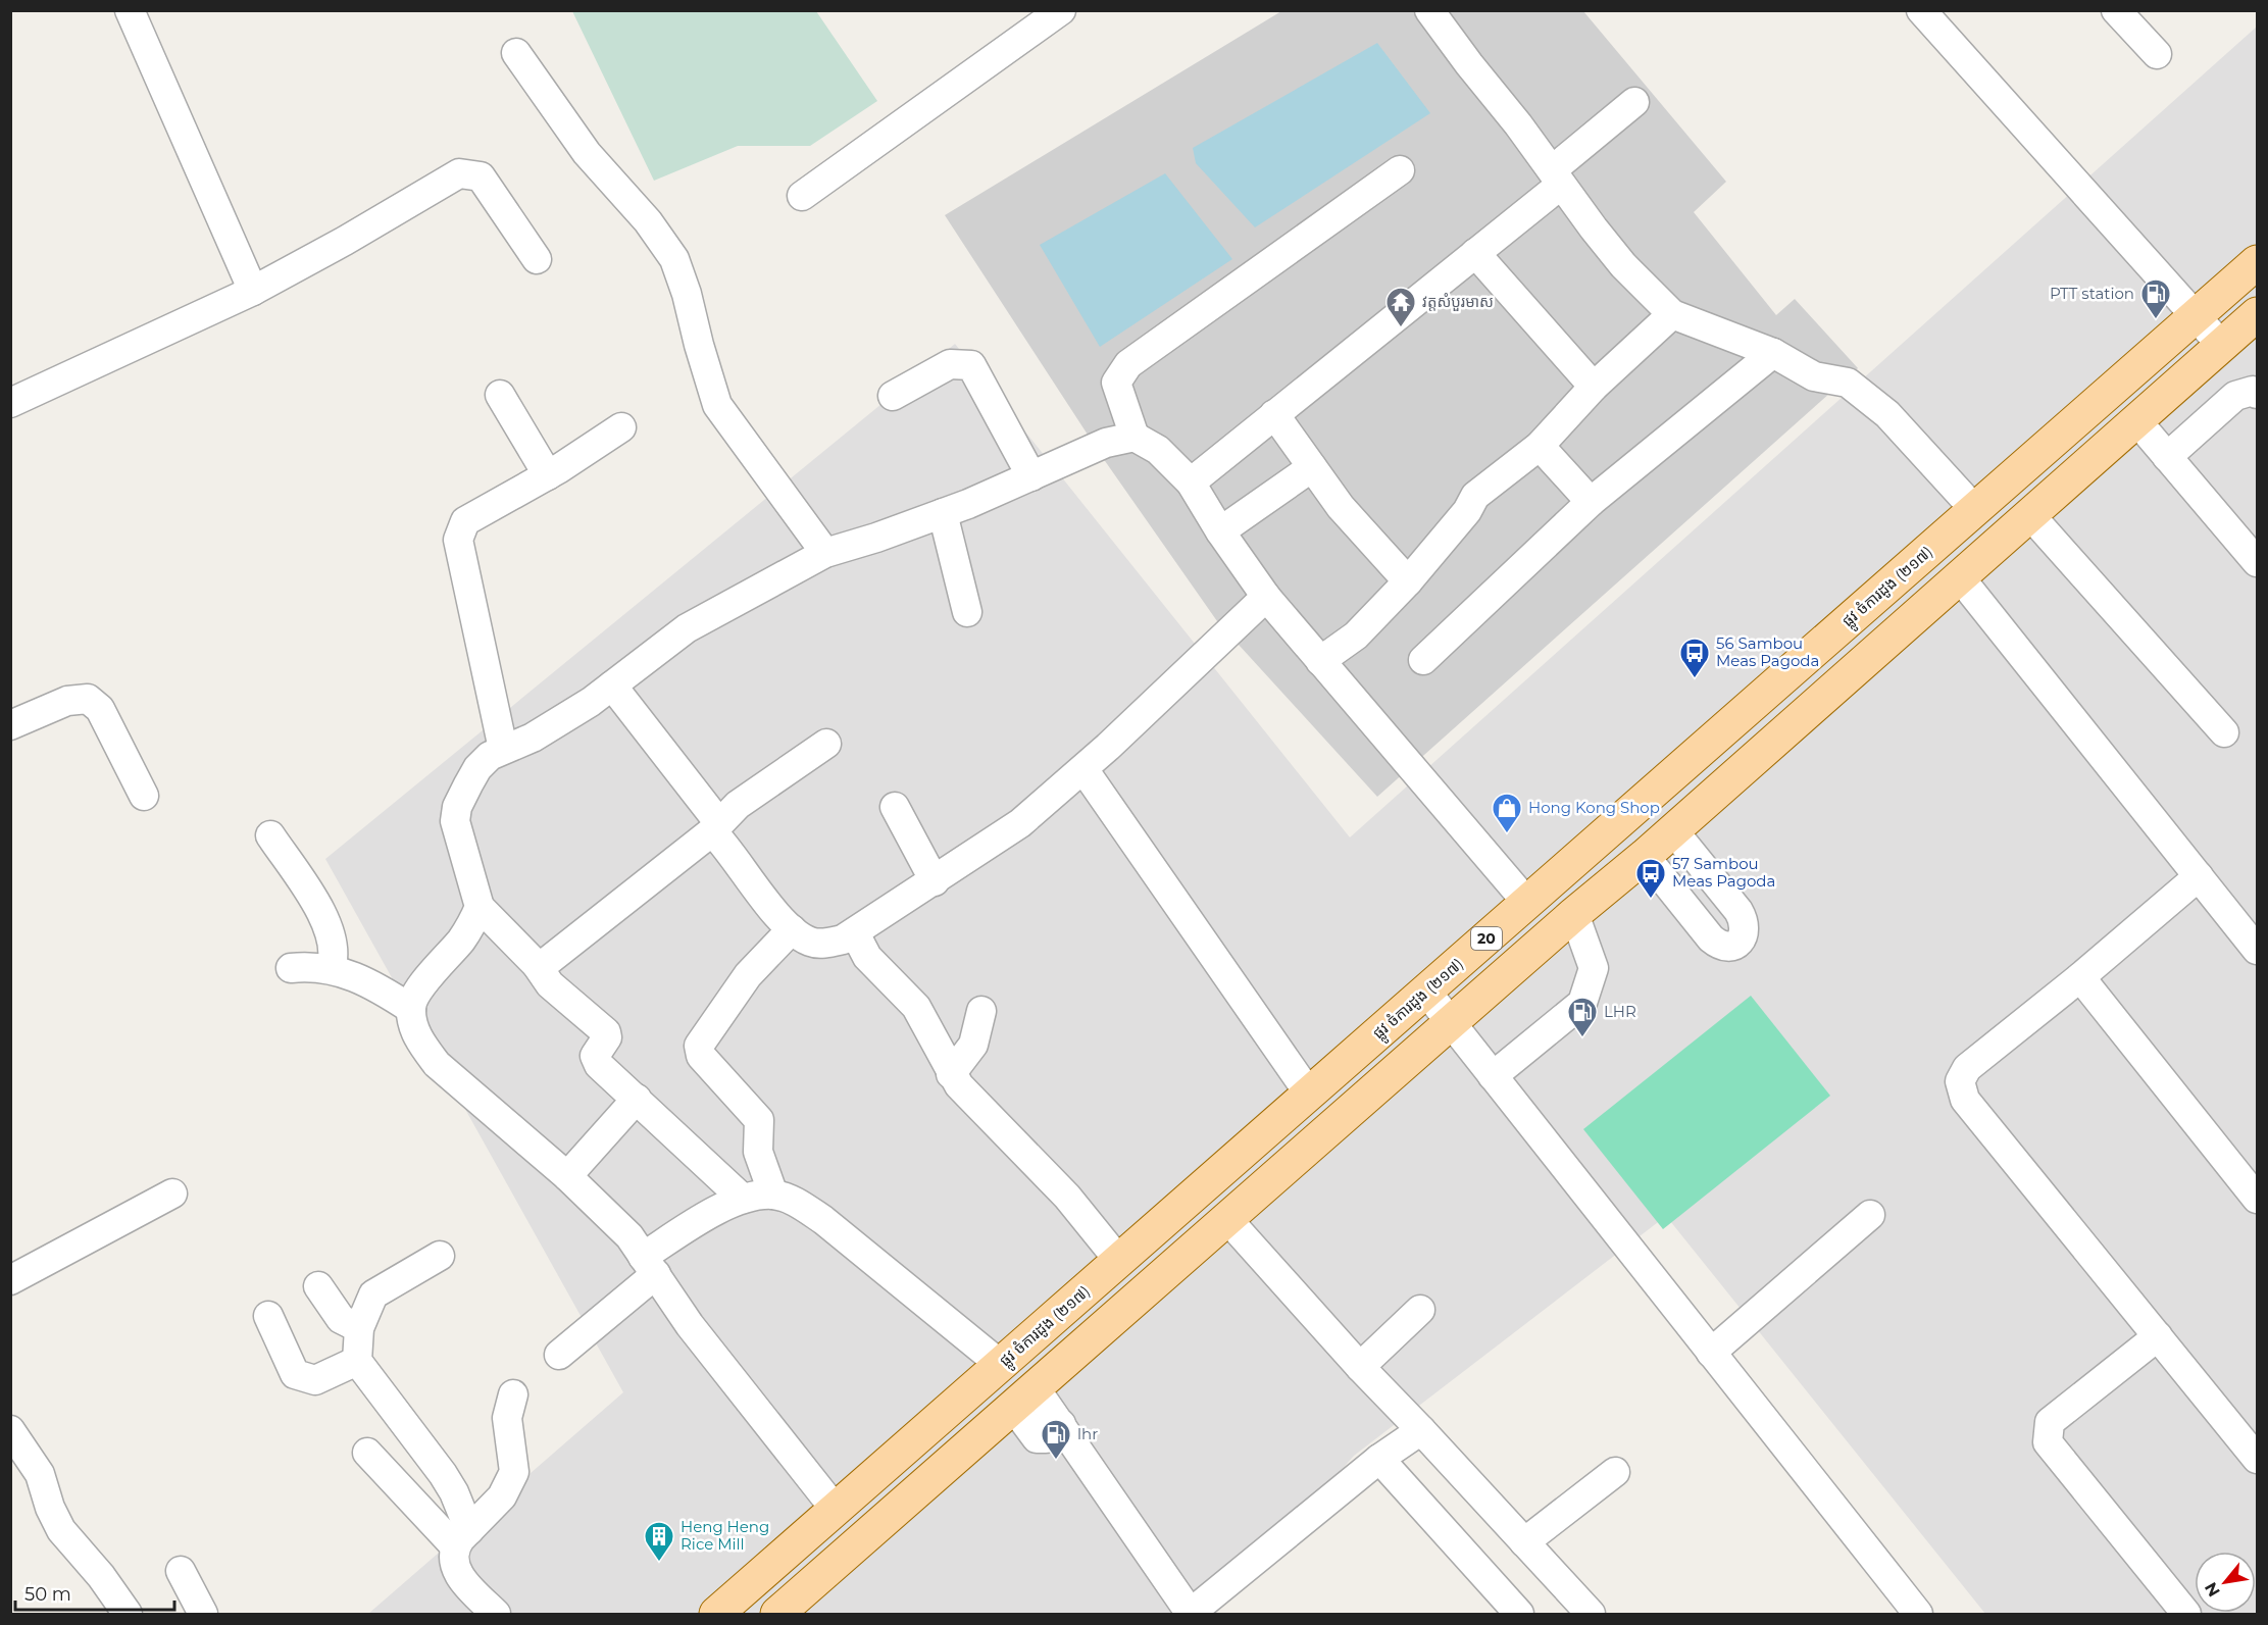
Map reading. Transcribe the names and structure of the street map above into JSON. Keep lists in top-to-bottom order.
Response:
{
  "streets": {
    "main road": ["ផ្លូវ ចំការដូង (២១៧)", "20"]
  },
  "places": {
    "fuel station": ["PTT station", "LHR", "lhr"],
    "temple": ["វត្តសំបួរមាស"],
    "bus stop": ["56 Sambou Meas Pagoda", "57 Sambou Meas Pagoda"],
    "shop": ["Hong Kong Shop"],
    "building": ["Heng Heng Rice Mill"]
  },
  "scale_bar": "50 m",
  "north": "bottom left"
}
